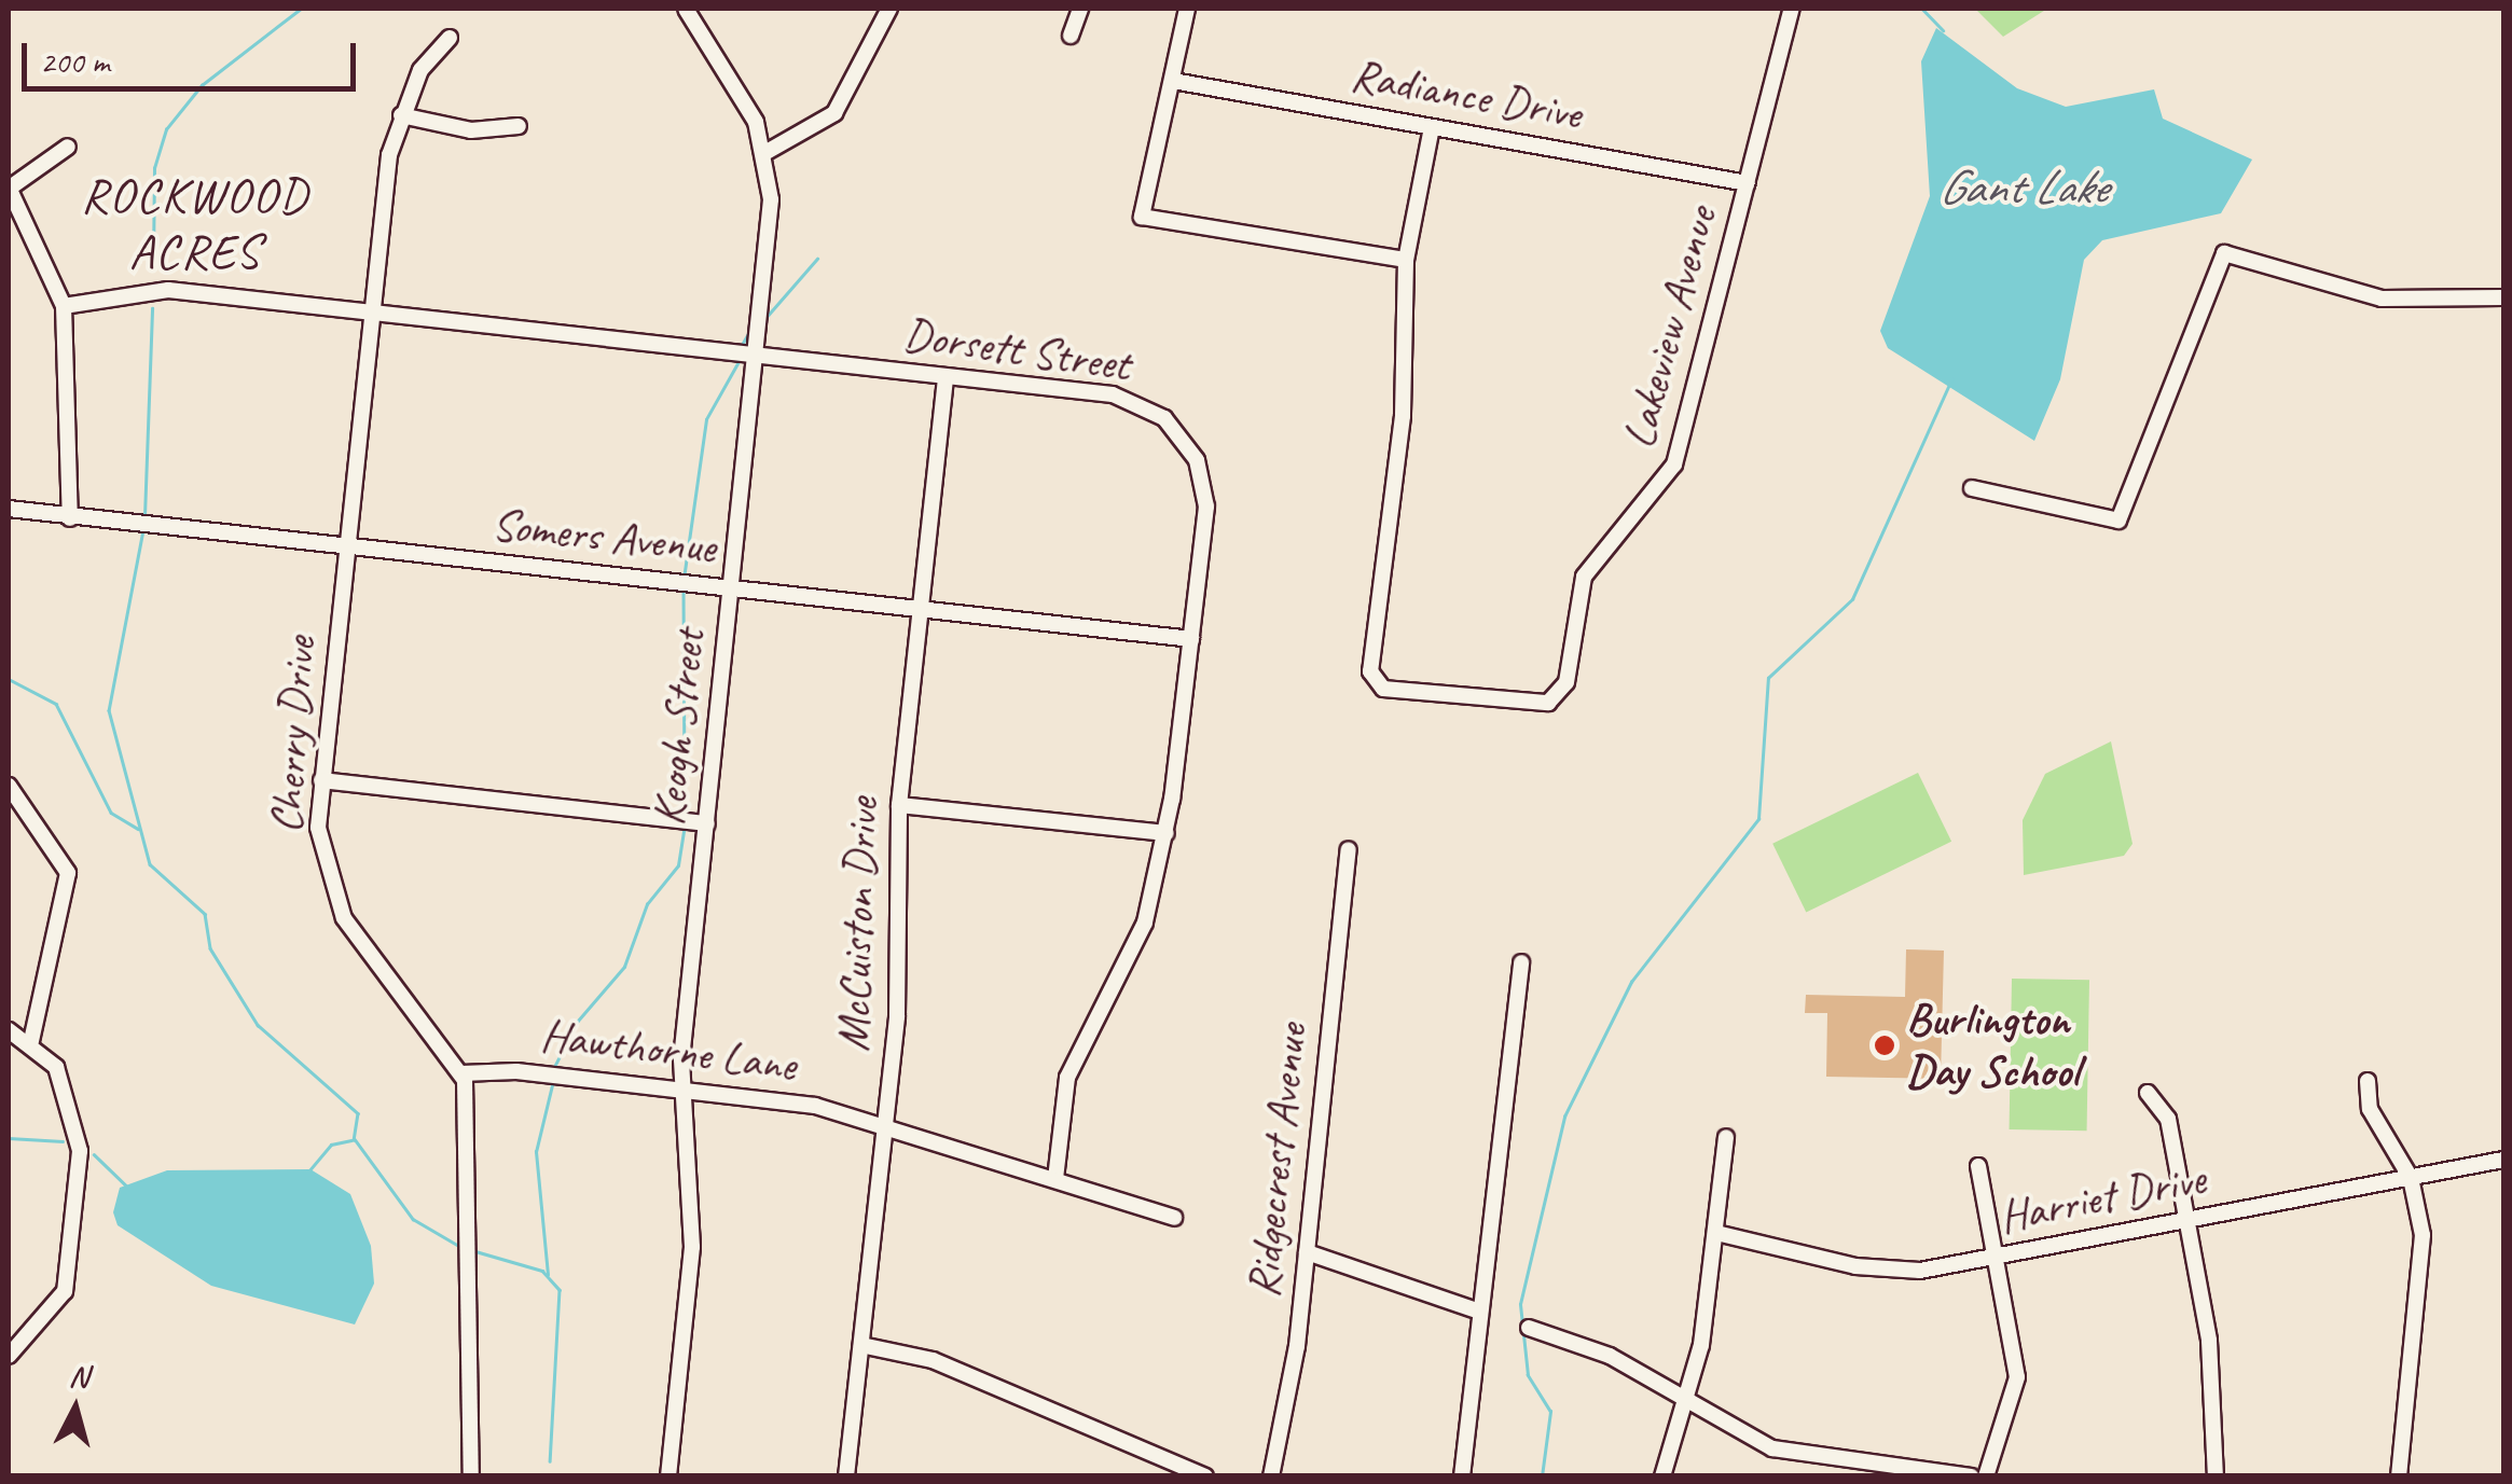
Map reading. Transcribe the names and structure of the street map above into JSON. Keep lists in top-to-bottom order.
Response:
{
  "streets": {
    "street": [
      "Radiance Drive",
      "Lakeview Avenue",
      "Dorsett Street",
      "Somers Avenue",
      "Keogh Street",
      "Cherry Drive",
      "McCuiston Drive",
      "Hawthorne Lane",
      "Ridgecrest Avenue",
      "Harriet Drive"
    ]
  },
  "crossings": [
    ["Radiance Drive", "Lakeview Avenue"],
    ["Dorsett Street", "Somers Avenue"],
    ["Dorsett Street", "Keogh Street"],
    ["Dorsett Street", "Cherry Drive"],
    ["Dorsett Street", "McCuiston Drive"],
    ["Dorsett Street", "Hawthorne Lane"],
    ["Somers Avenue", "Keogh Street"],
    ["Somers Avenue", "Cherry Drive"],
    ["Somers Avenue", "McCuiston Drive"],
    ["Keogh Street", "Hawthorne Lane"],
    ["Cherry Drive", "Hawthorne Lane"],
    ["McCuiston Drive", "Hawthorne Lane"]
  ],
  "districts": ["ROCKWOOD ACRES"],
  "water": ["Gant Lake"],
  "places": ["Burlington Day School"],
  "scale_bar": "200 m",
  "north": "top"
}
